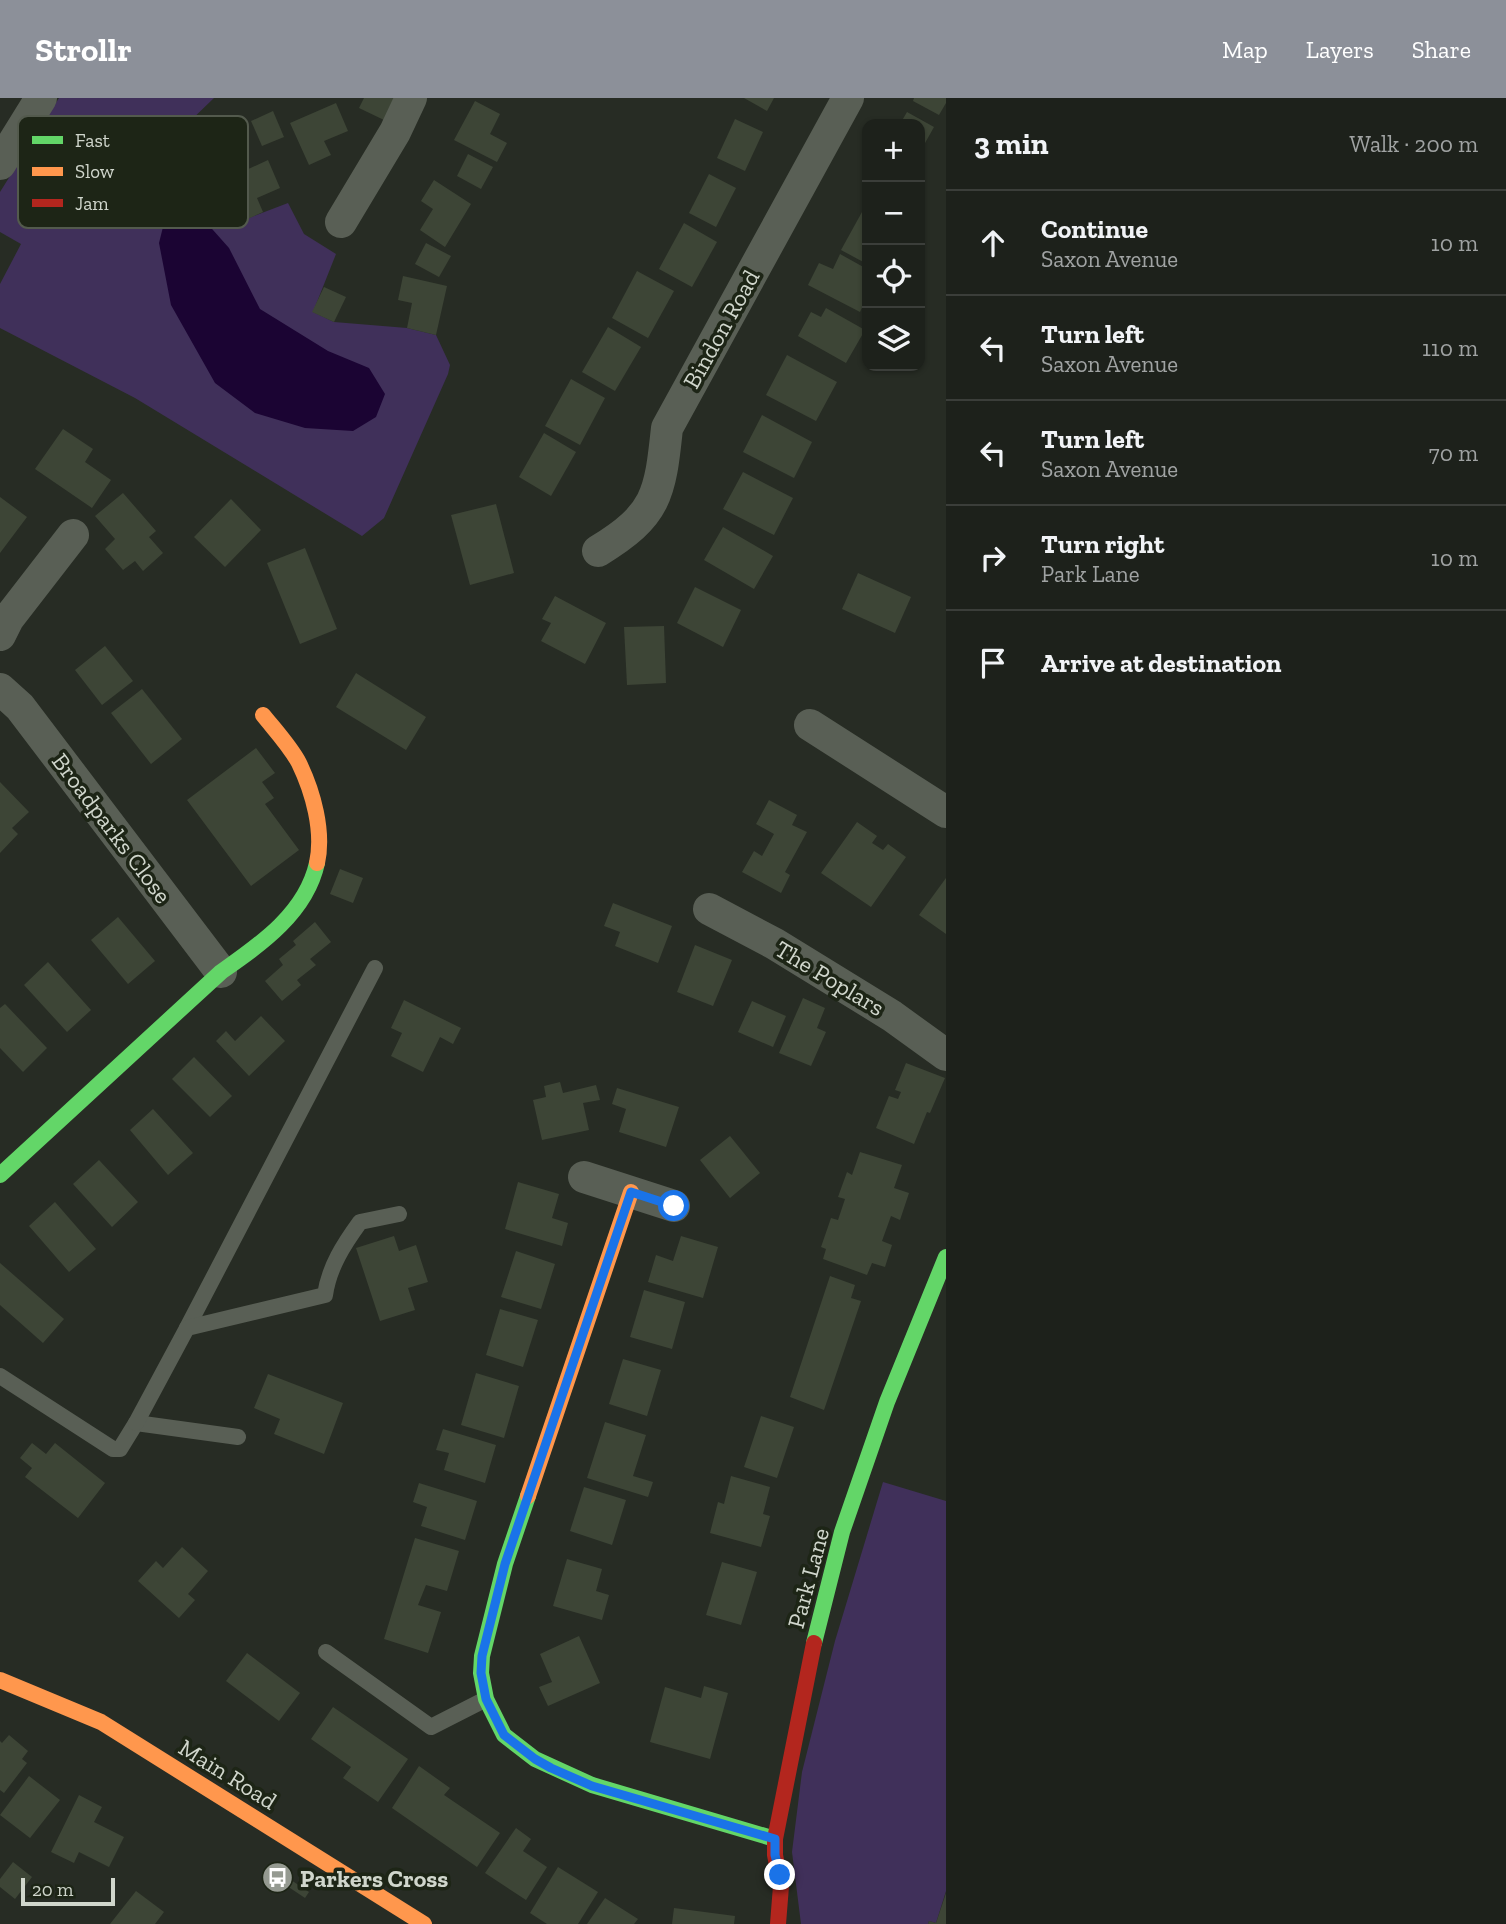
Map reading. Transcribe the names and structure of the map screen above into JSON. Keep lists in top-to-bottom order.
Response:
{
  "streets": {
    "street": [
      "Bindon Road",
      "Broadparks Close",
      "The Poplars",
      "Park Lane",
      "Main Road"
    ]
  },
  "places": {
    "bus stop": ["Parkers Cross"]
  },
  "legend": ["Fast", "Slow", "Jam"],
  "scale_bar": "20 m",
  "page": {
    "header": "Strollr",
    "nav": ["Map", "Layers", "Share"],
    "heading": ["3 min", "Walk · 200 m"],
    "map_buttons": ["+", "−"],
    "list": [
      ["Continue", "Saxon Avenue", "10 m"],
      ["Turn left", "Saxon Avenue", "110 m"],
      ["Turn left", "Saxon Avenue", "70 m"],
      ["Turn right", "Park Lane", "10 m"],
      "Arrive at destination"
    ],
    "scale": "20 m"
  }
}
